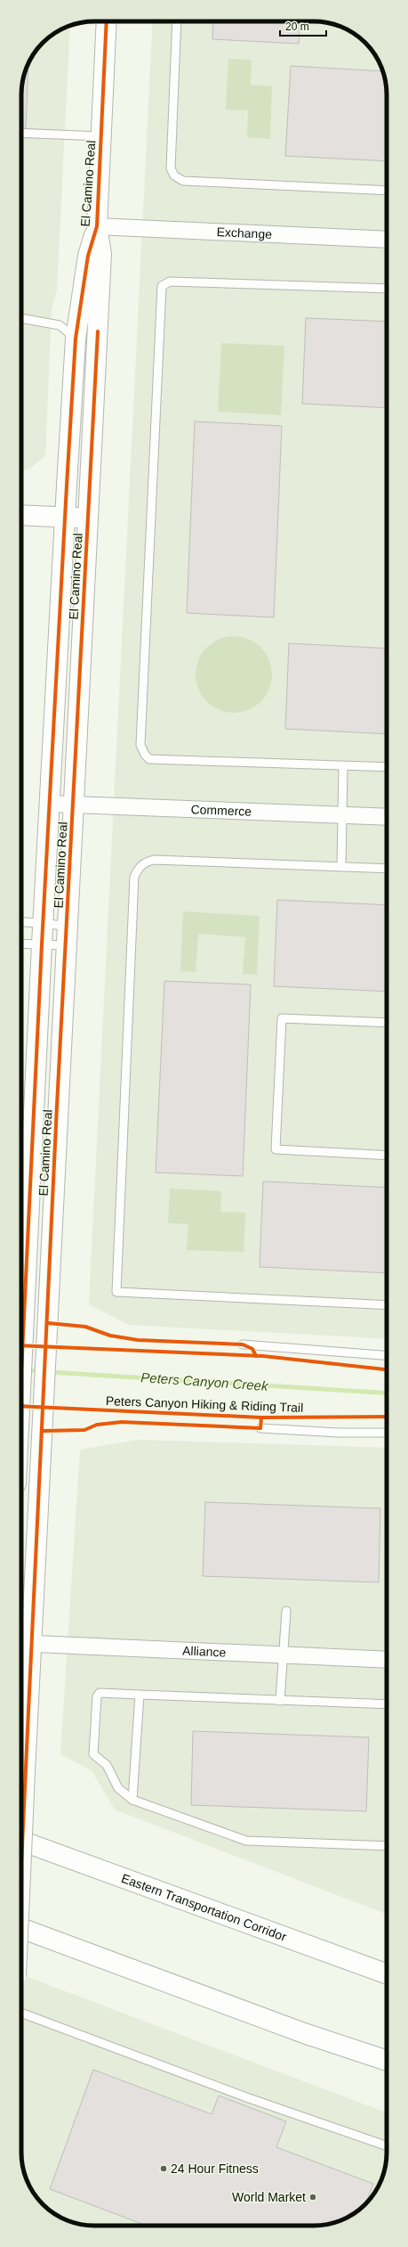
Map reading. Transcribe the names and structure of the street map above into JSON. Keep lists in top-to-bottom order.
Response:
{
  "streets": {
    "main road": ["El Camino Real", "Eastern Transportation Corridor"],
    "street": ["Exchange", "Commerce", "Alliance"],
    "cycle path": ["Peters Canyon Hiking & Riding Trail"]
  },
  "crossings": [
    ["El Camino Real", "Exchange"],
    ["El Camino Real", "Commerce"],
    ["El Camino Real", "Alliance"]
  ],
  "water": ["Peters Canyon Creek"],
  "places": ["24 Hour Fitness", "World Market"],
  "scale_bar": "20 m"
}
